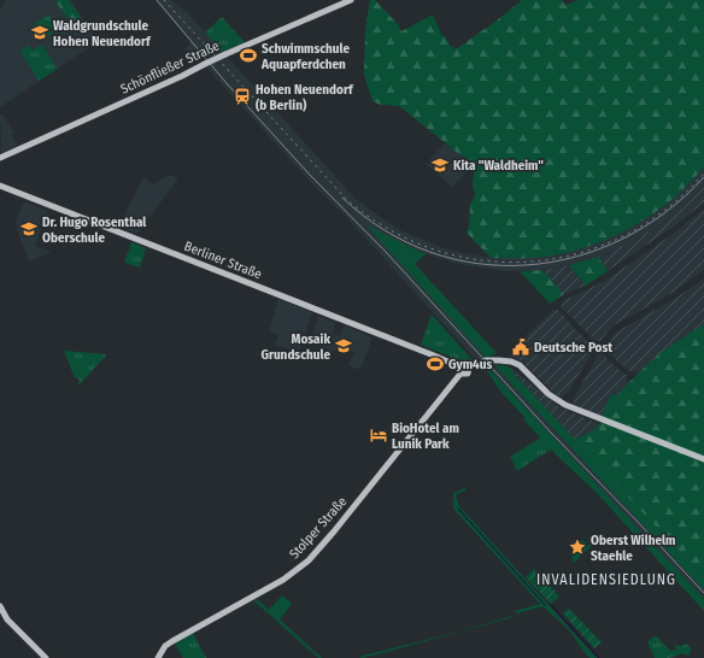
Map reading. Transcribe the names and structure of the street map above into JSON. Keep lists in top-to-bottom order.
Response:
{
  "streets": {
    "main road": ["Schönfließer Straße", "Berliner Straße", "Stolper Straße"]
  },
  "crossings": [
    ["Berliner Straße", "Stolper Straße"]
  ],
  "districts": ["INVALIDENSIEDLUNG"],
  "places": {
    "school or university": [
      "Waldgrundschule Hohen Neuendorf",
      "Kita \"Waldheim\"",
      "Dr. Hugo Rosenthal Oberschule",
      "Mosaik Grundschule"
    ],
    "sports": ["Schwimmschule Aquapferdchen", "Gym4us"],
    "station": ["Hohen Neuendorf (b Berlin)"],
    "public building": ["Deutsche Post"],
    "hotel": ["BioHotel am Lunik Park"],
    "place": ["Oberst Wilhelm Staehle"]
  }
}
